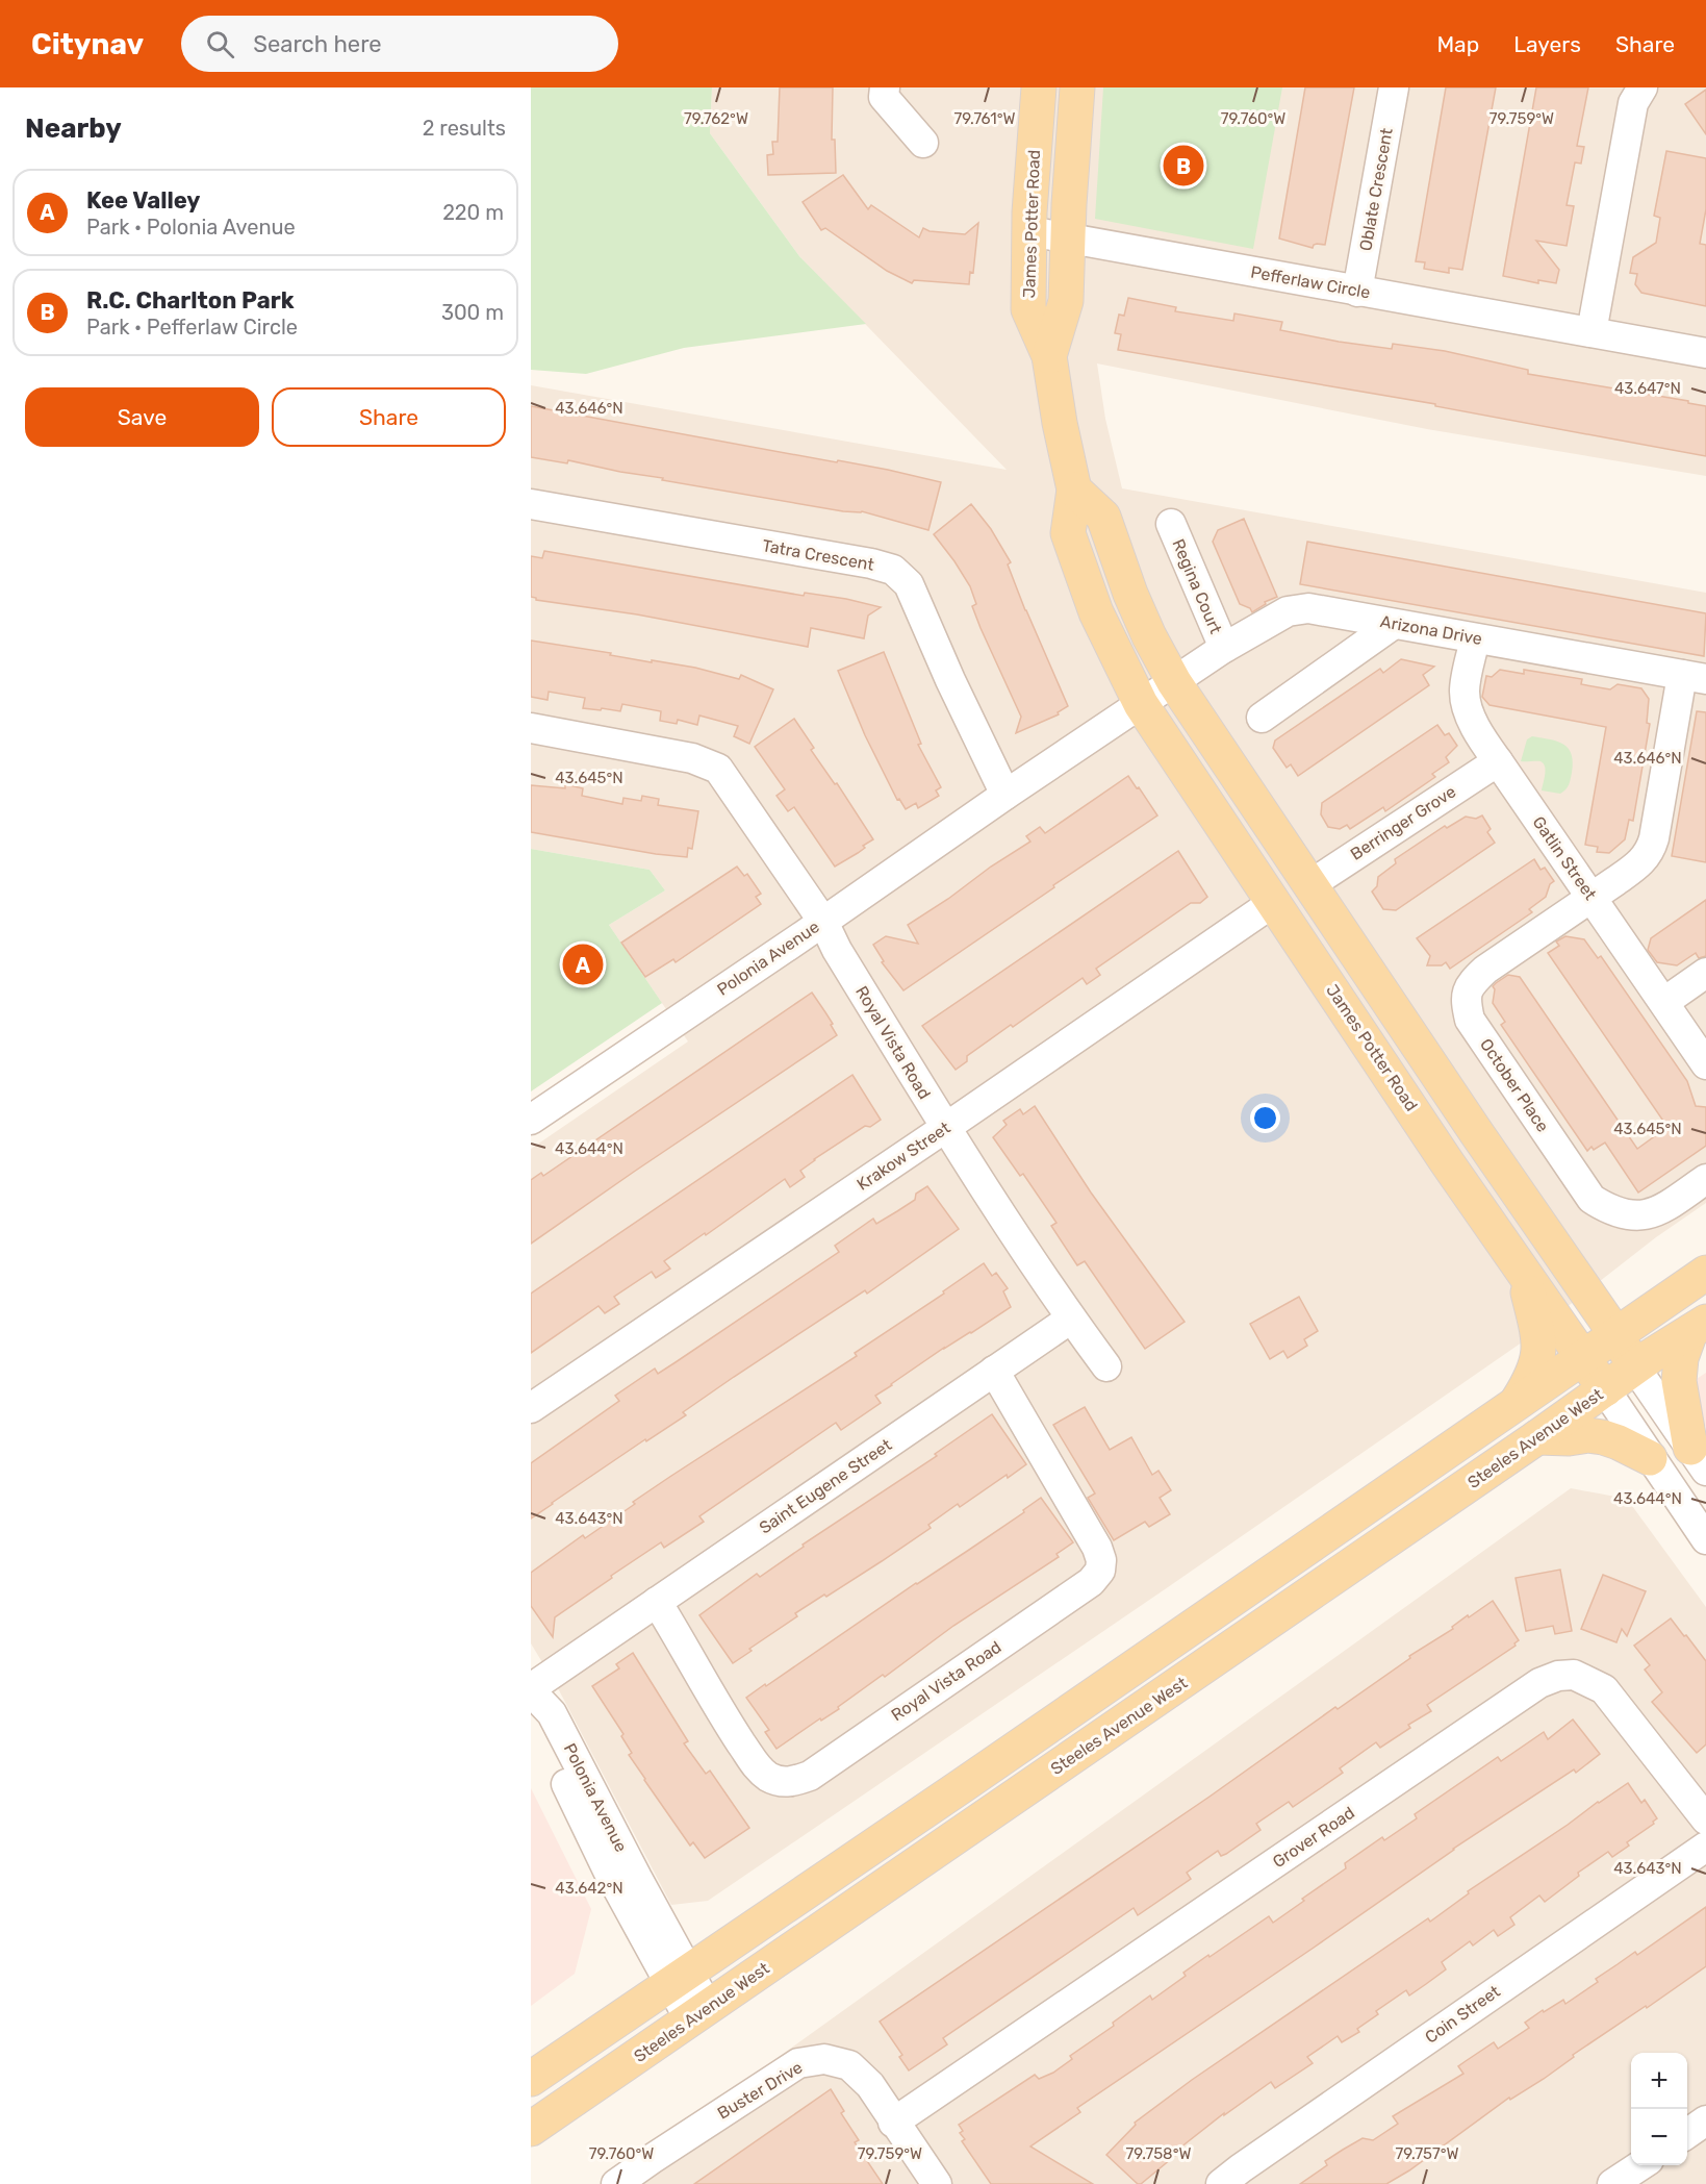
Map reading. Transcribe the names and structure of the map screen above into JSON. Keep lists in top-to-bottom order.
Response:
{
  "streets": {
    "main road": ["James Potter Road", "Steeles Avenue West"],
    "street": [
      "Oblate Crescent",
      "Pefferlaw Circle",
      "Tatra Crescent",
      "Regina Court",
      "Arizona Drive",
      "Berringer Grove",
      "Gatlin Street",
      "Polonia Avenue",
      "Royal Vista Road",
      "October Place",
      "Krakow Street",
      "Saint Eugene Street",
      "Grover Road",
      "Coin Street",
      "Buster Drive"
    ]
  },
  "crossings": [
    ["Oblate Crescent", "Pefferlaw Circle"],
    ["James Potter Road", "Pefferlaw Circle"],
    ["James Potter Road", "Krakow Street"],
    ["James Potter Road", "Steeles Avenue West"],
    ["Tatra Crescent", "Polonia Avenue"],
    ["Regina Court", "Arizona Drive"],
    ["Arizona Drive", "Gatlin Street"],
    ["Arizona Drive", "October Place"],
    ["Berringer Grove", "Gatlin Street"],
    ["Gatlin Street", "October Place"],
    ["Polonia Avenue", "Royal Vista Road"],
    ["Polonia Avenue", "Steeles Avenue West"],
    ["Polonia Avenue", "Saint Eugene Street"],
    ["Royal Vista Road", "Krakow Street"],
    ["Royal Vista Road", "Saint Eugene Street"],
    ["Grover Road", "Buster Drive"]
  ],
  "page": {
    "header": "Citynav",
    "search": "Search here",
    "nav": ["Map", "Layers", "Share"],
    "heading": ["Nearby", "2 results"],
    "pins": ["B", "A"],
    "list": [
      {
        "mark": "A",
        "name": "Kee Valley",
        "note": "Park · Polonia Avenue",
        "value": "220 m"
      },
      {
        "mark": "B",
        "name": "R.C. Charlton Park",
        "note": "Park · Pefferlaw Circle",
        "value": "300 m"
      }
    ],
    "buttons": ["Save", "Share"],
    "map_buttons": ["+", "−"]
  },
  "coordinates": [
    "79.762°W",
    "79.761°W",
    "79.760°W",
    "79.759°W",
    "43.647°N",
    "43.646°N",
    "43.645°N",
    "43.644°N",
    "43.643°N",
    "43.642°N",
    "79.758°W",
    "79.757°W"
  ]
}
